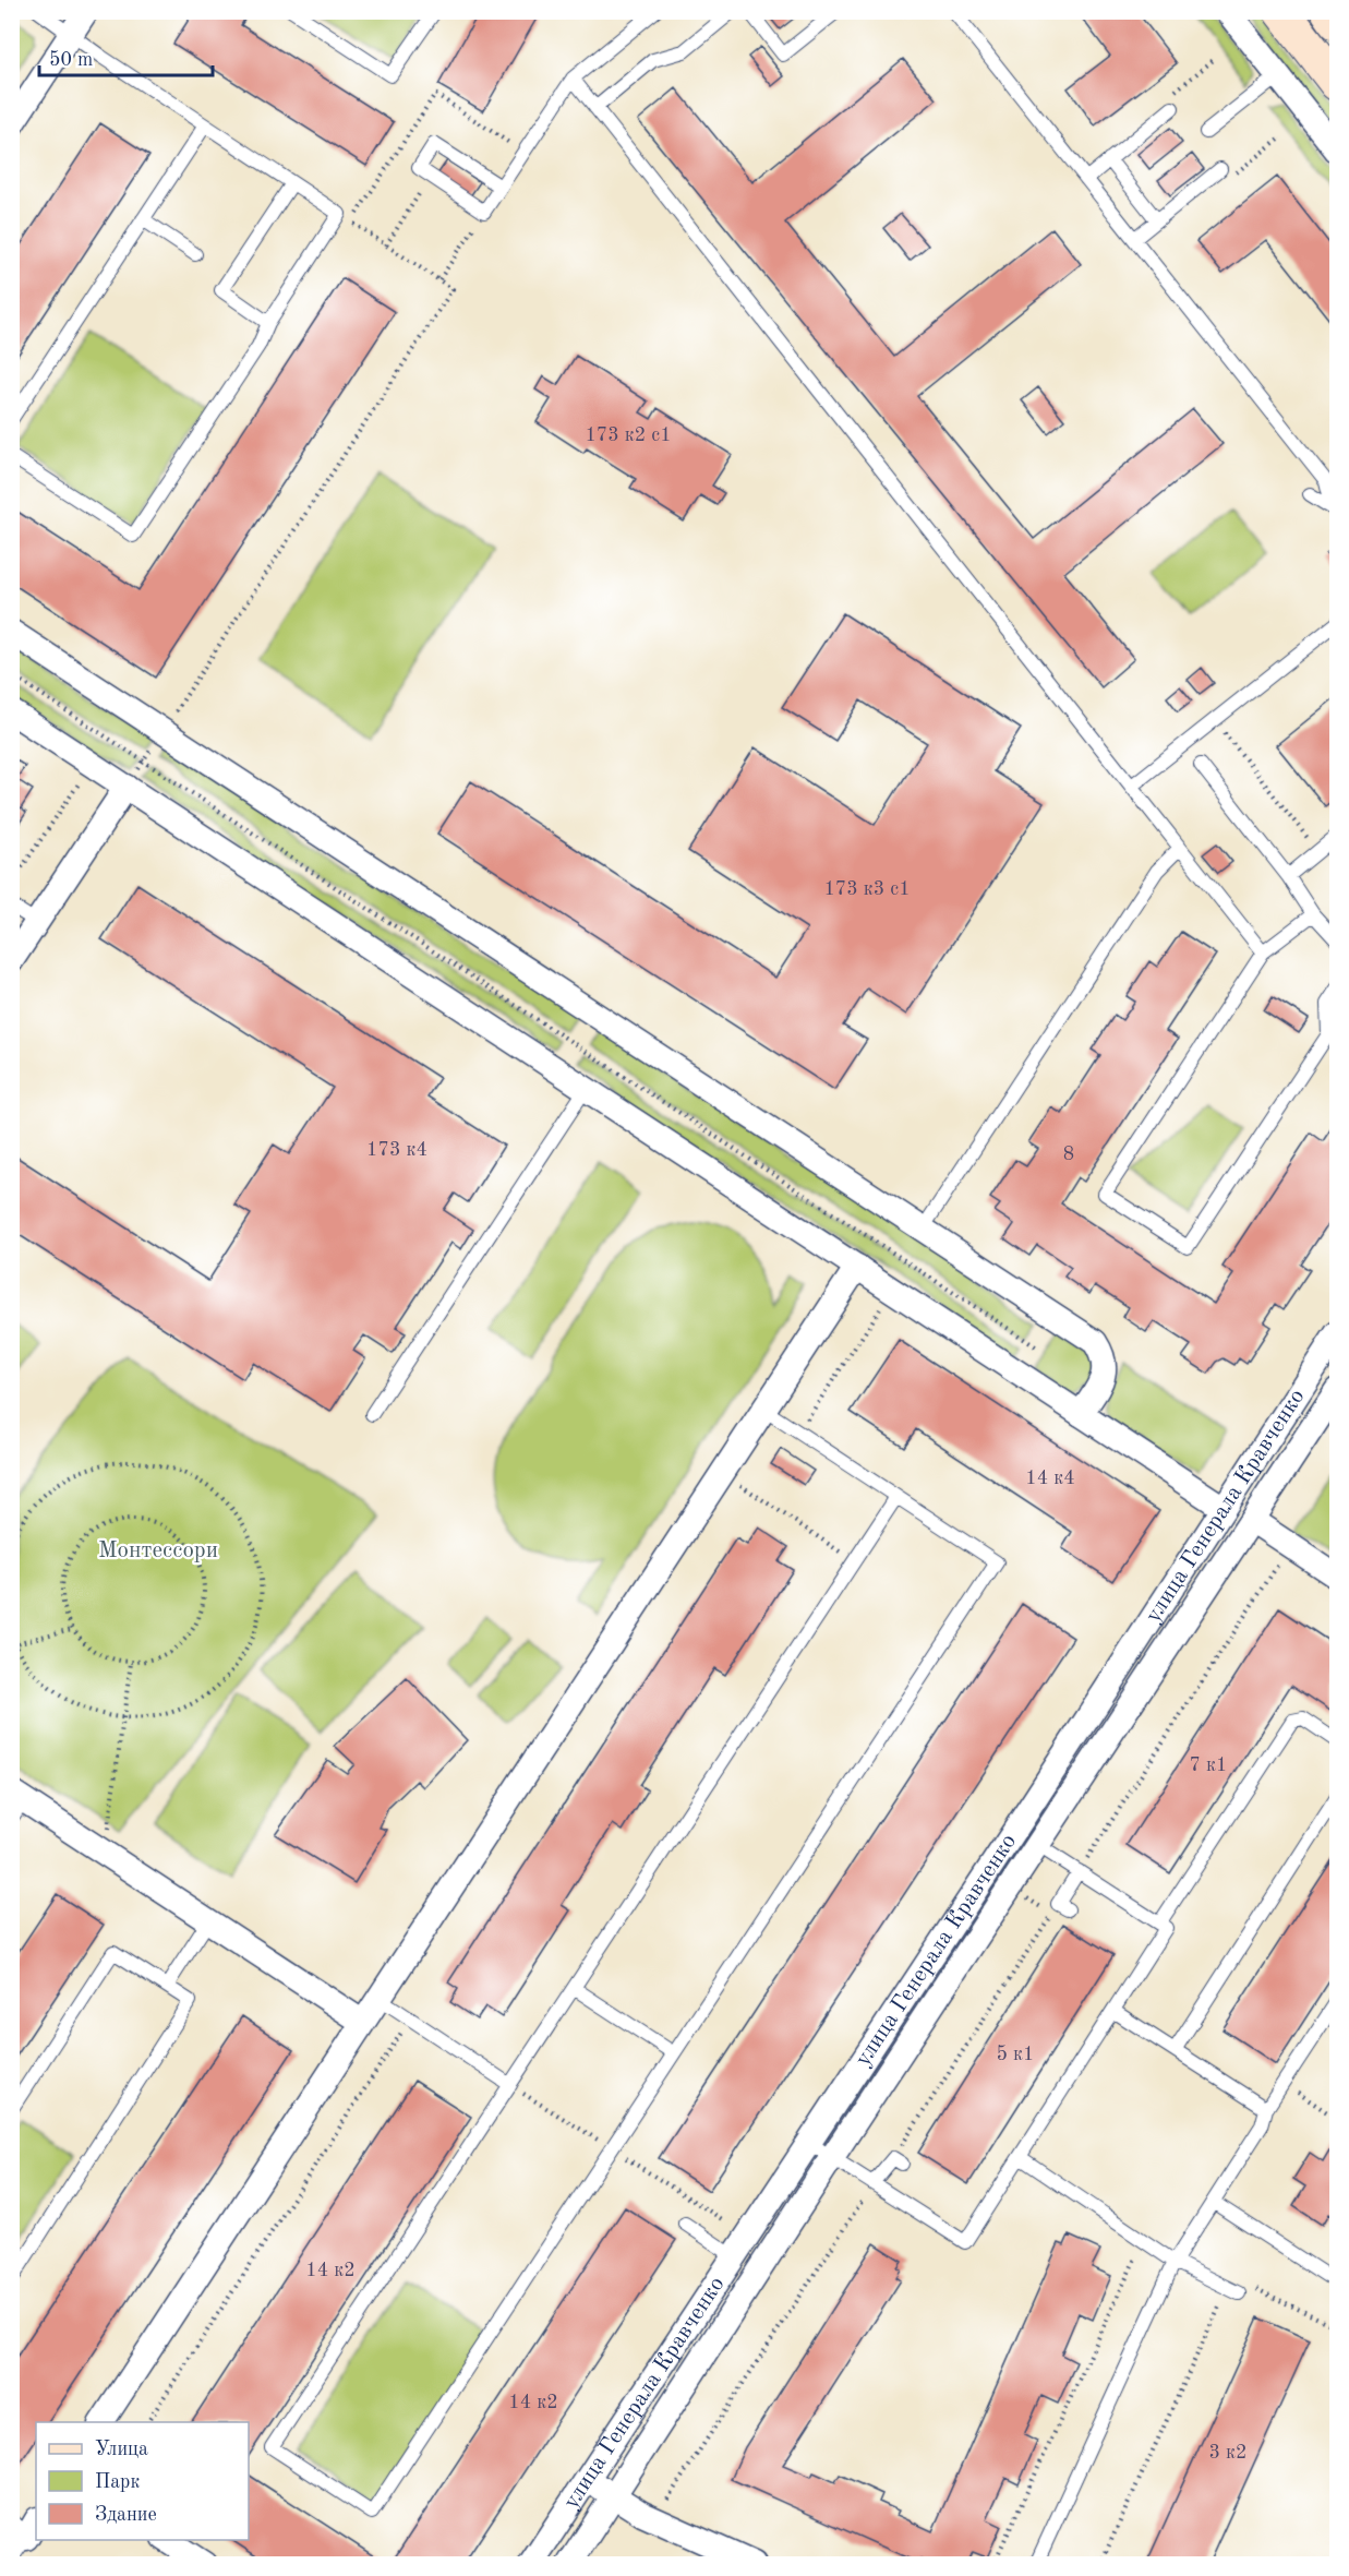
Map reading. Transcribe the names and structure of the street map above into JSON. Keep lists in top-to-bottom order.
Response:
{
  "streets": {
    "street": ["улица Генерала Кравченко"]
  },
  "parks": ["Монтессори"],
  "house_numbers": [
    "173 к2 с1",
    "173 к3 с1",
    "173 к4",
    "8",
    "14 к4",
    "7 к1",
    "5 к1",
    "14 к2",
    "14 к2",
    "3 к2"
  ],
  "legend": ["Улица", "Парк", "Здание"],
  "scale_bar": "50 m"
}
